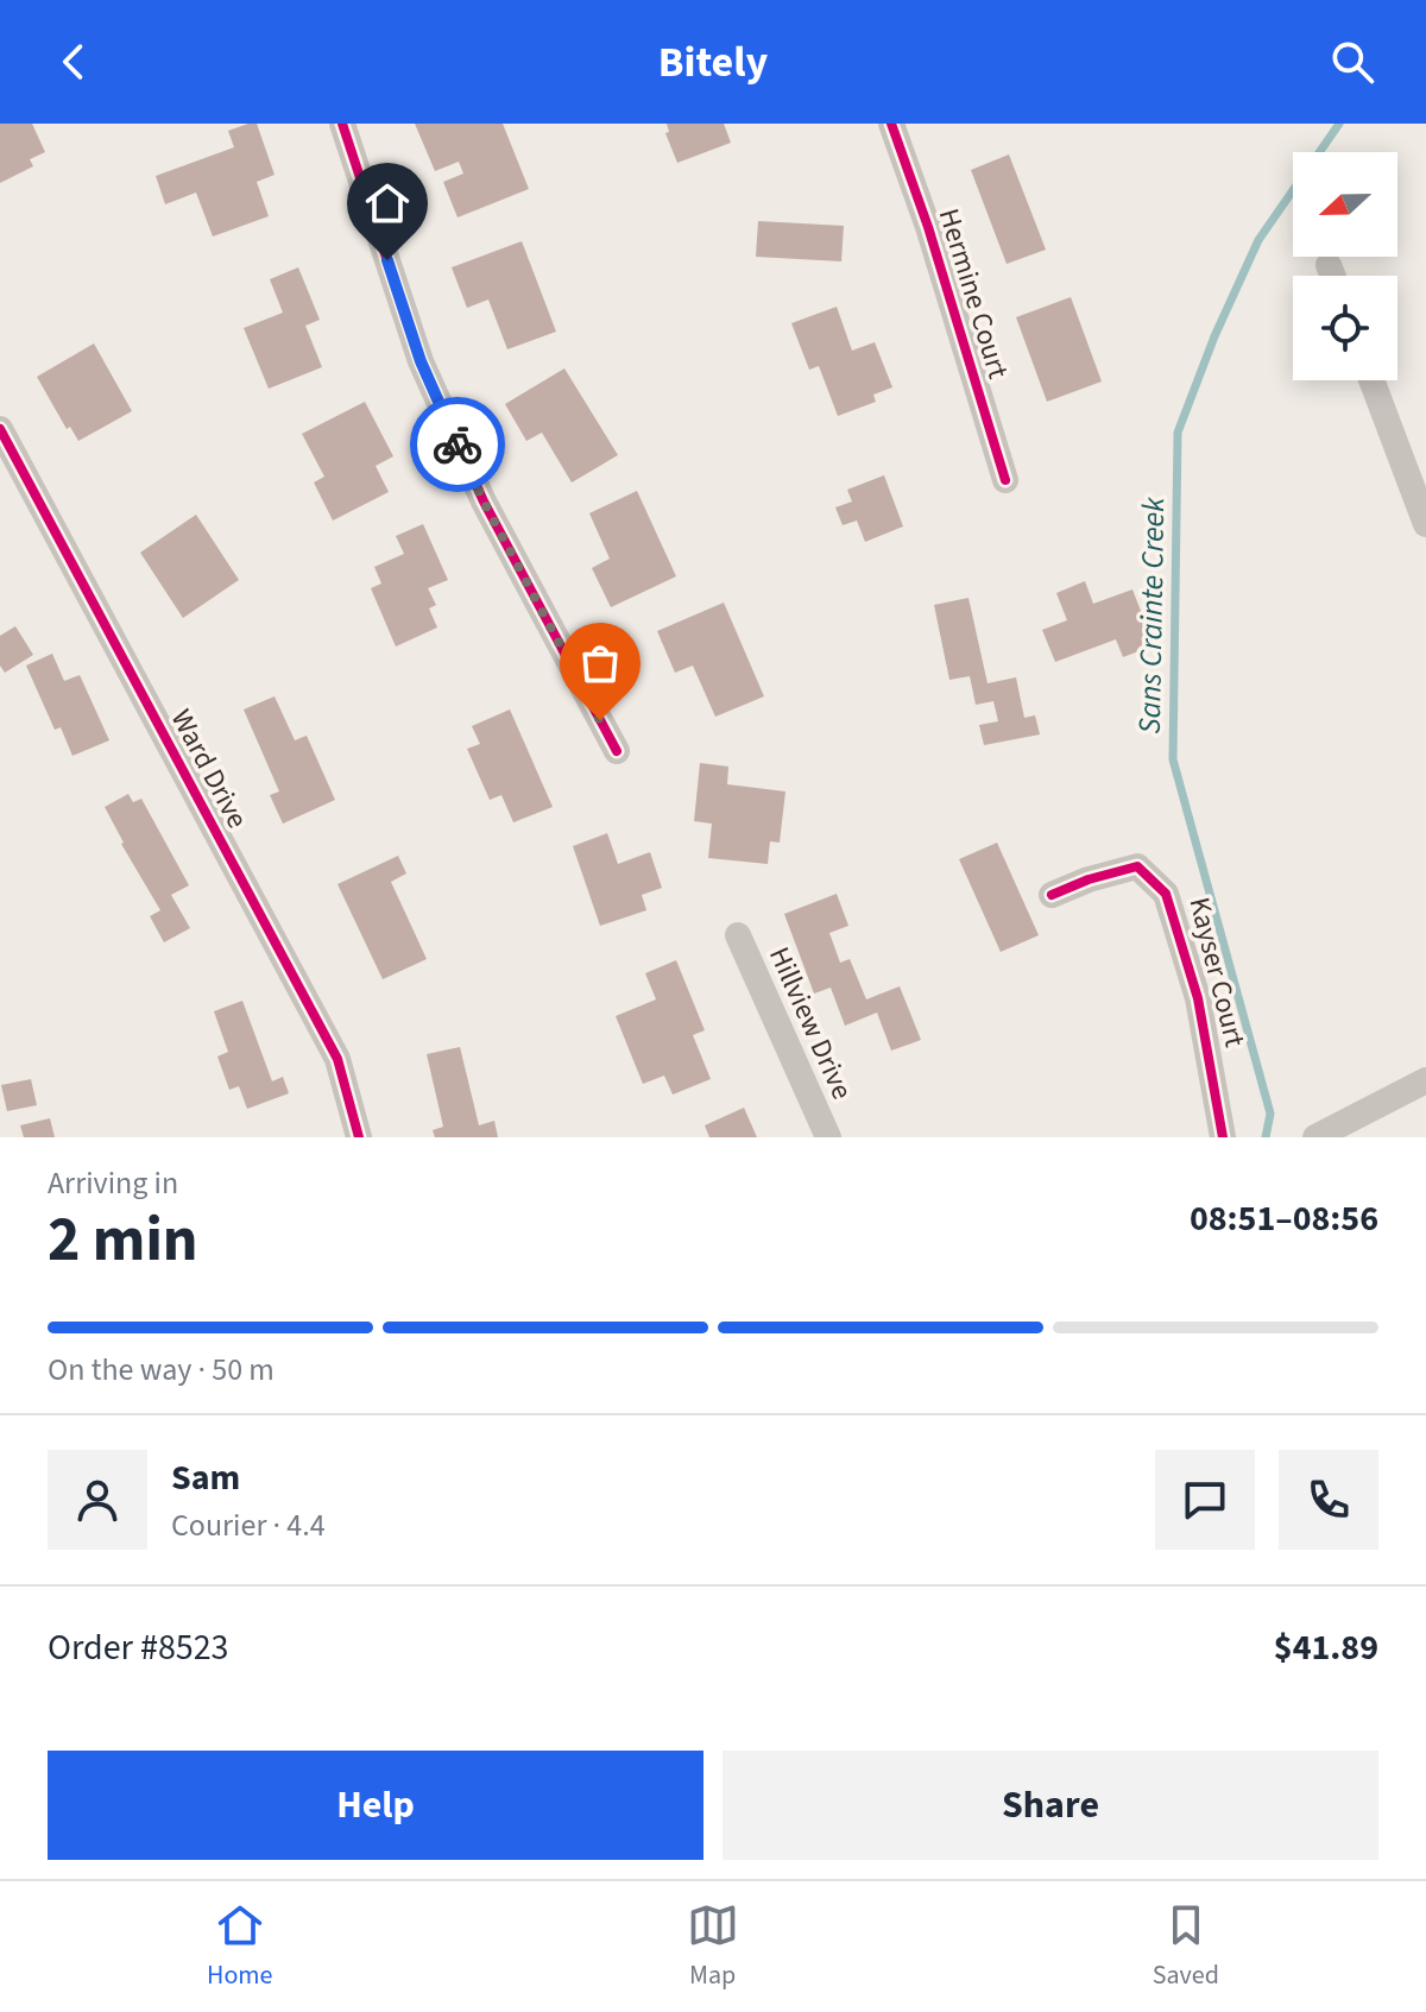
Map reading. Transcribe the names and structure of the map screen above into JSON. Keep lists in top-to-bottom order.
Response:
{
  "streets": {
    "street": [
      "Hermine Court",
      "Ward Drive",
      "Kayser Court",
      "Hillview Drive"
    ]
  },
  "water": ["Sans Crainte Creek"],
  "north": "left",
  "page": {
    "header": "Bitely",
    "heading": ["2 min", "Arriving in", "08:51–08:56"],
    "panel": [
      "Sam",
      "Courier · 4.4",
      "Order #8523",
      "$41.89"
    ],
    "bar": "On the way · 50 m",
    "buttons": ["Help", "Share"],
    "tabs": ["Home", "Map", "Saved"]
  }
}
